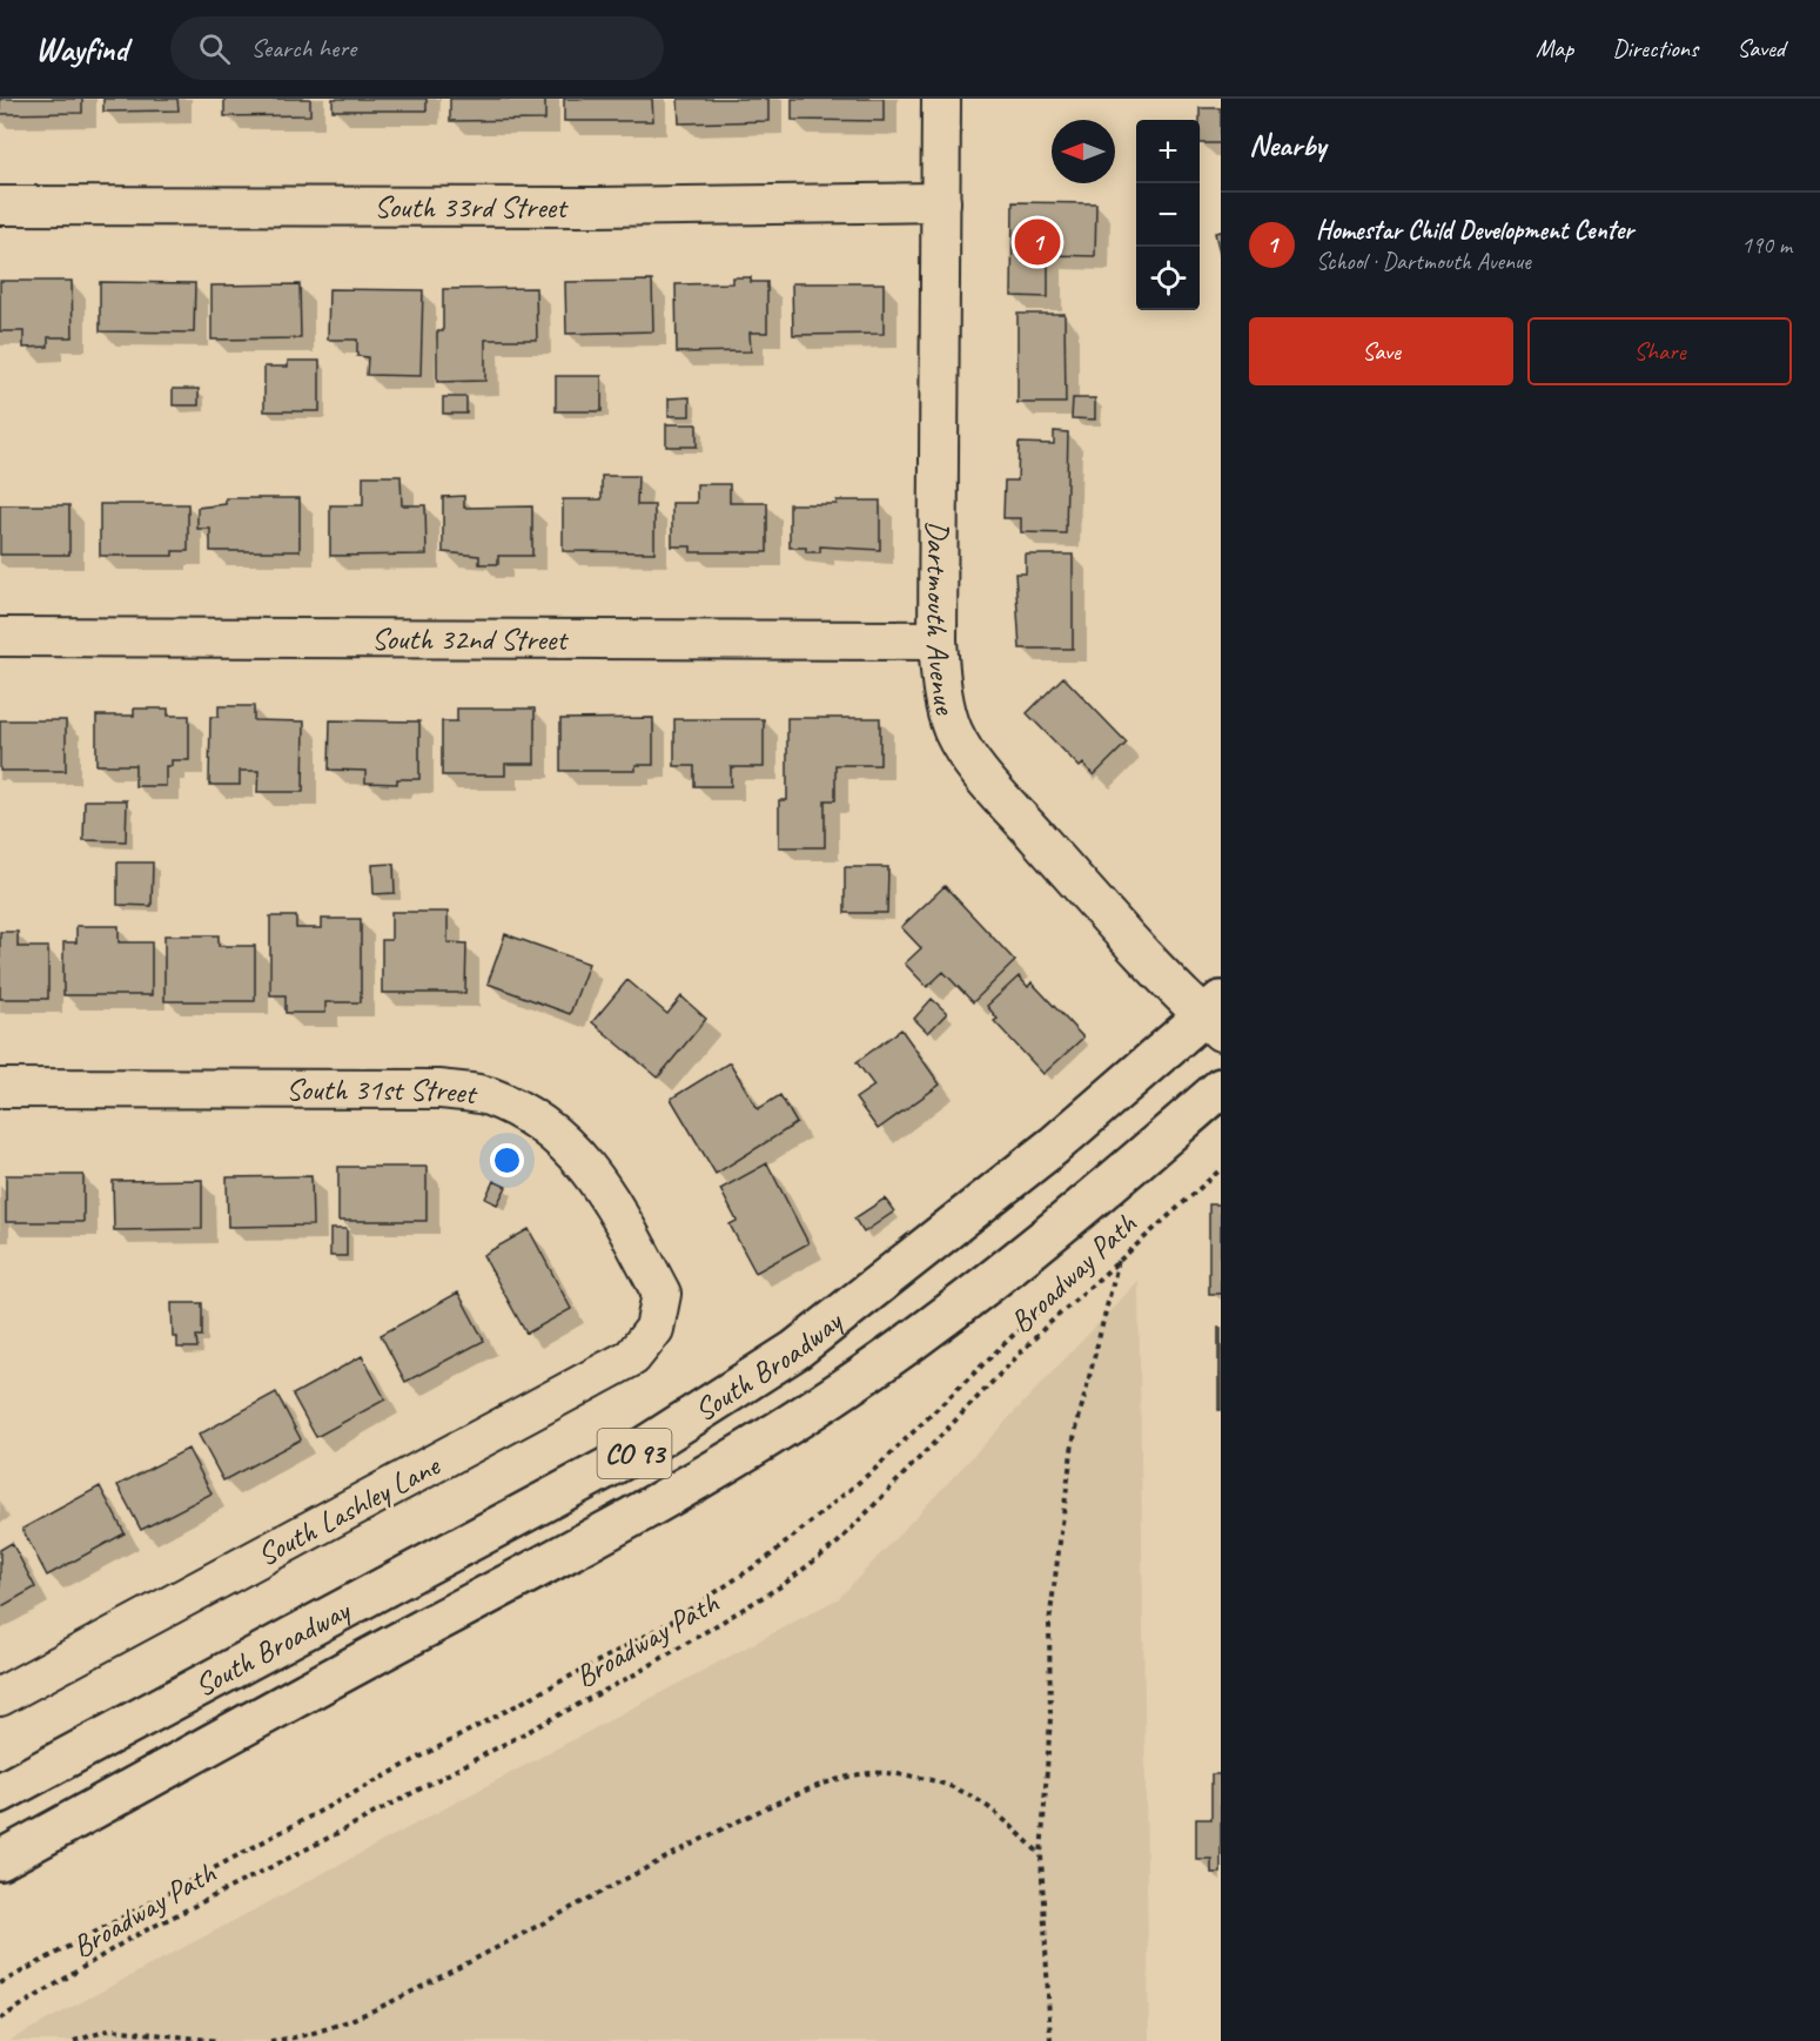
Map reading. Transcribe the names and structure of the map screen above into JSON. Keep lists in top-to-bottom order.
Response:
{
  "streets": {
    "main road": ["South Broadway", "CO 93"],
    "street": [
      "South 33rd Street",
      "Dartmouth Avenue",
      "South 32nd Street",
      "South 31st Street",
      "South Lashley Lane"
    ],
    "path": ["Broadway Path"]
  },
  "crossings": [
    ["South 33rd Street", "Dartmouth Avenue"],
    ["Dartmouth Avenue", "South 32nd Street"],
    ["Dartmouth Avenue", "South Broadway"],
    ["South 31st Street", "South Lashley Lane"]
  ],
  "north": "left",
  "page": {
    "header": "Wayfind",
    "search": "Search here",
    "nav": ["Map", "Directions", "Saved"],
    "heading": "Nearby",
    "map_buttons": ["+", "−"],
    "list": [
      {
        "mark": "1",
        "name": "Homestar Child Development Center",
        "note": "School · Dartmouth Avenue",
        "value": "190 m"
      }
    ],
    "pins": "1",
    "buttons": ["Save", "Share"]
  }
}
